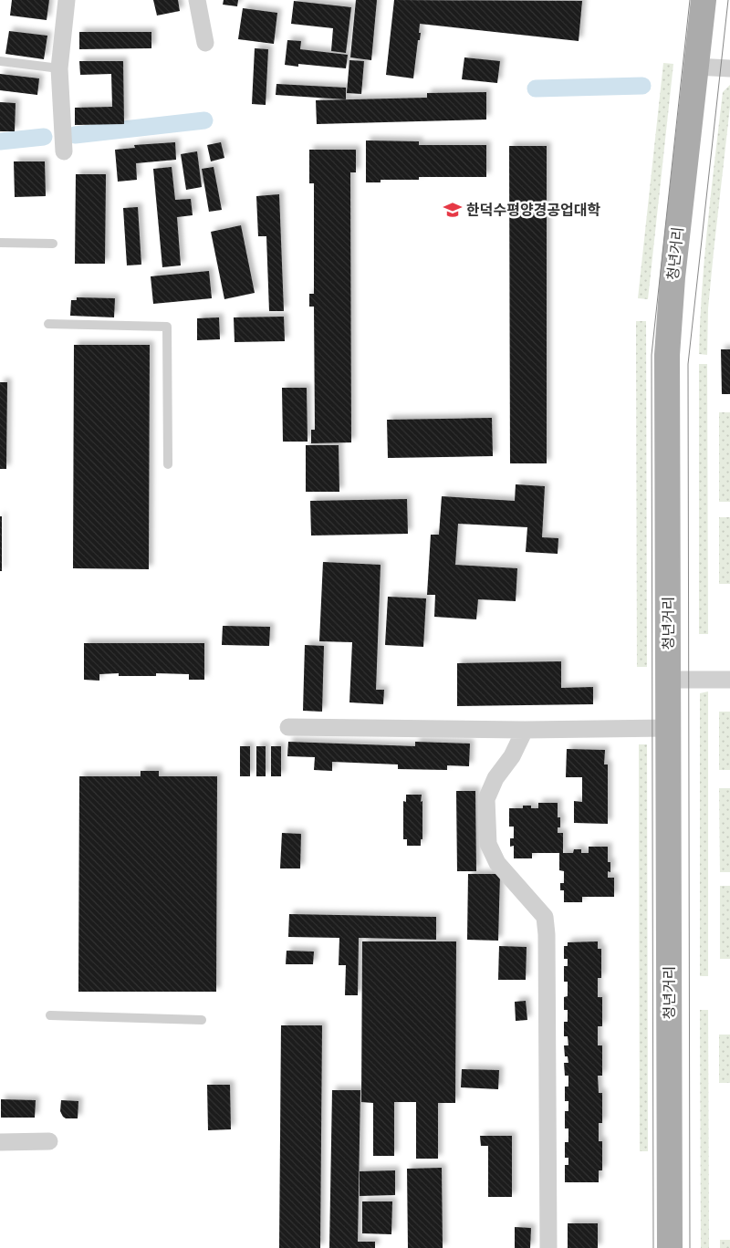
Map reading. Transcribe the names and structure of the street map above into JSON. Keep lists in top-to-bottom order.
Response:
{
  "streets": {
    "main road": ["청년거리"]
  },
  "places": {
    "school or university": ["한덕수평양경공업대학"]
  }
}
